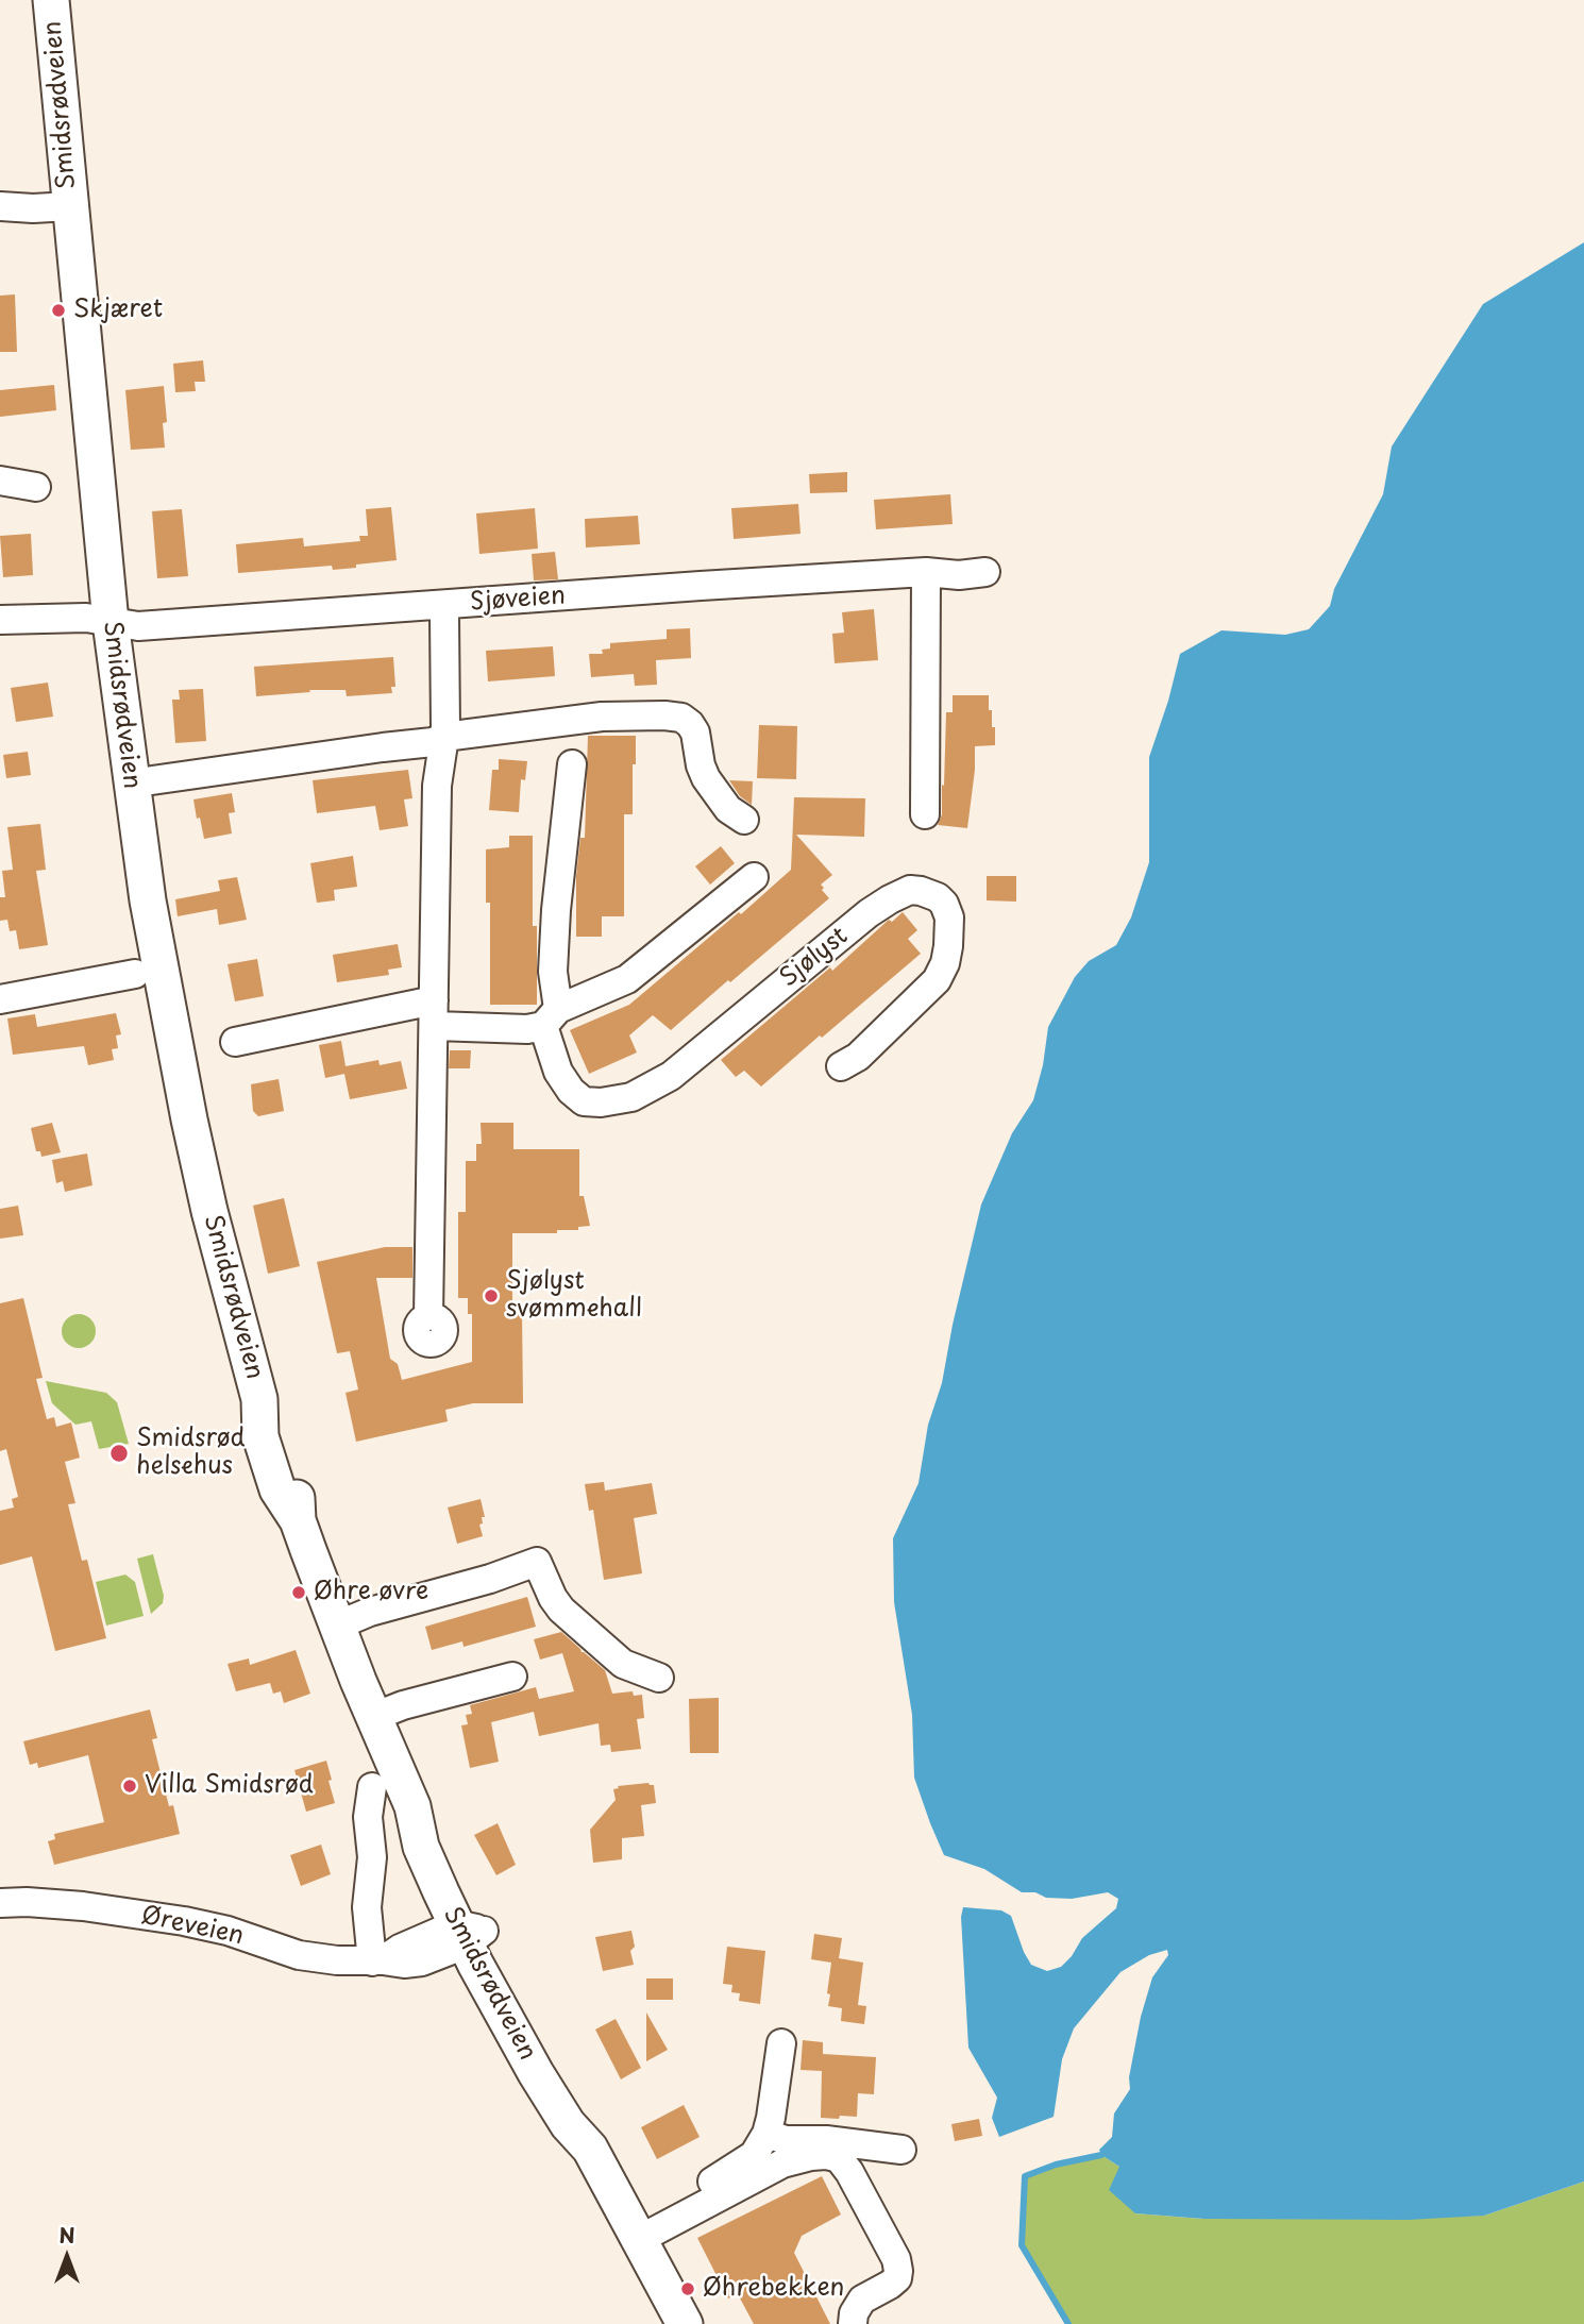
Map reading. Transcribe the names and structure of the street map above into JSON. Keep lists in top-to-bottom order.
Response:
{
  "streets": {
    "main road": ["Smidsrødveien"],
    "street": ["Sjøveien", "Sjølyst", "Øreveien"]
  },
  "crossings": [
    ["Smidsrødveien", "Sjøveien"]
  ],
  "places": [
    "Skjæret",
    "Sjølyst svømmehall",
    "Smidsrød helsehus",
    "Øhre øvre",
    "Villa Smidsrød",
    "Øhrebekken"
  ],
  "north": "top"
}
